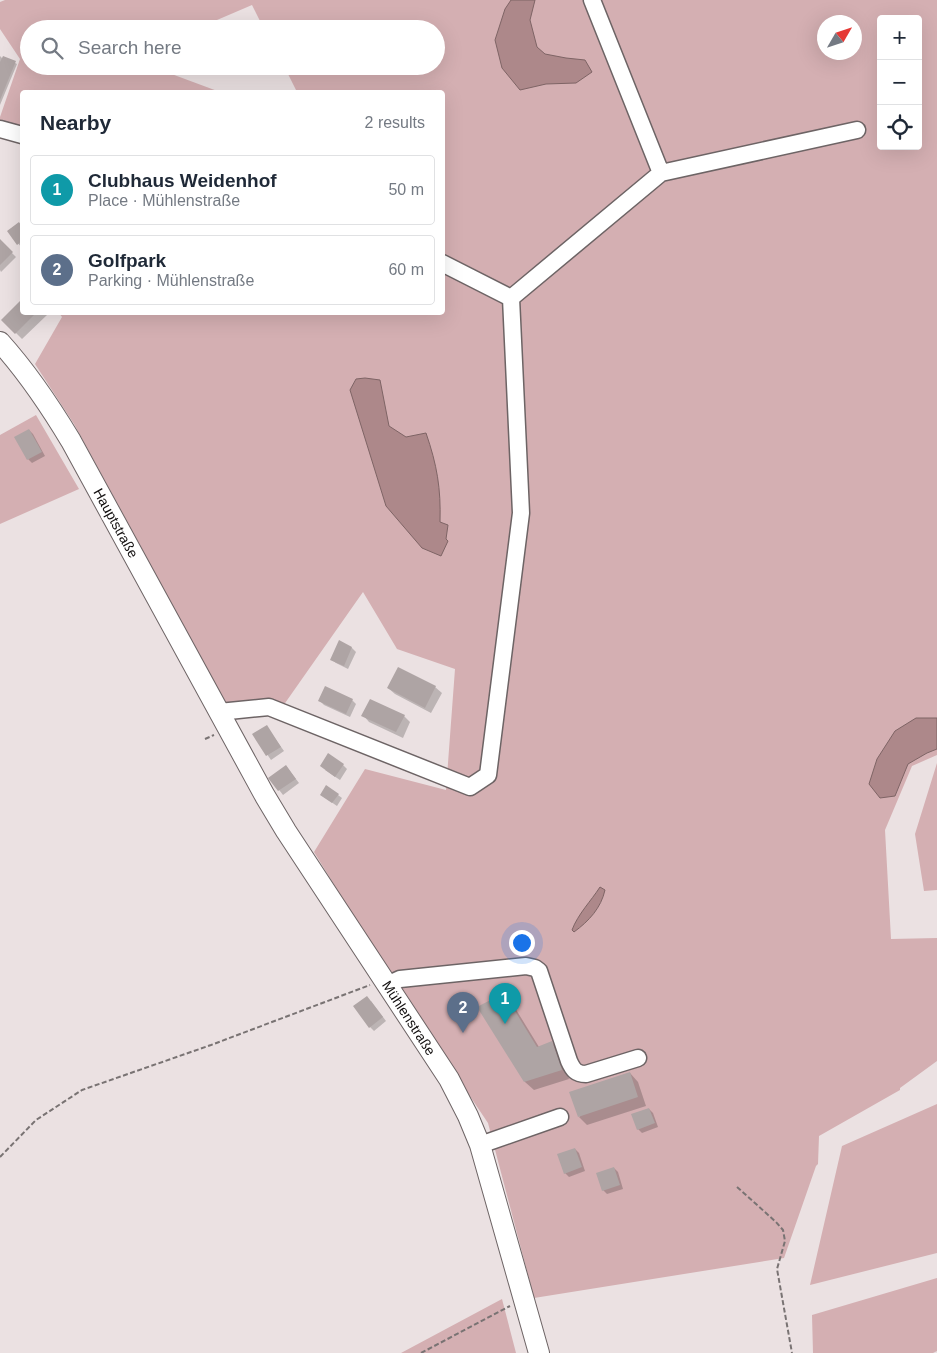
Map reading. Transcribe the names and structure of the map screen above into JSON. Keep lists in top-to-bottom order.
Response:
{
  "streets": {
    "main road": ["Hauptstraße", "Mühlenstraße"]
  },
  "crossings": [
    ["Hauptstraße", "Mühlenstraße"]
  ],
  "north": "top right",
  "page": {
    "map_buttons": ["+", "−"],
    "search": "Search here",
    "heading": ["Nearby", "2 results"],
    "list": [
      {
        "mark": "1",
        "name": "Clubhaus Weidenhof",
        "note": "Place · Mühlenstraße",
        "value": "50 m"
      },
      {
        "mark": "2",
        "name": "Golfpark",
        "note": "Parking · Mühlenstraße",
        "value": "60 m"
      }
    ],
    "pins": ["1", "2"]
  }
}
